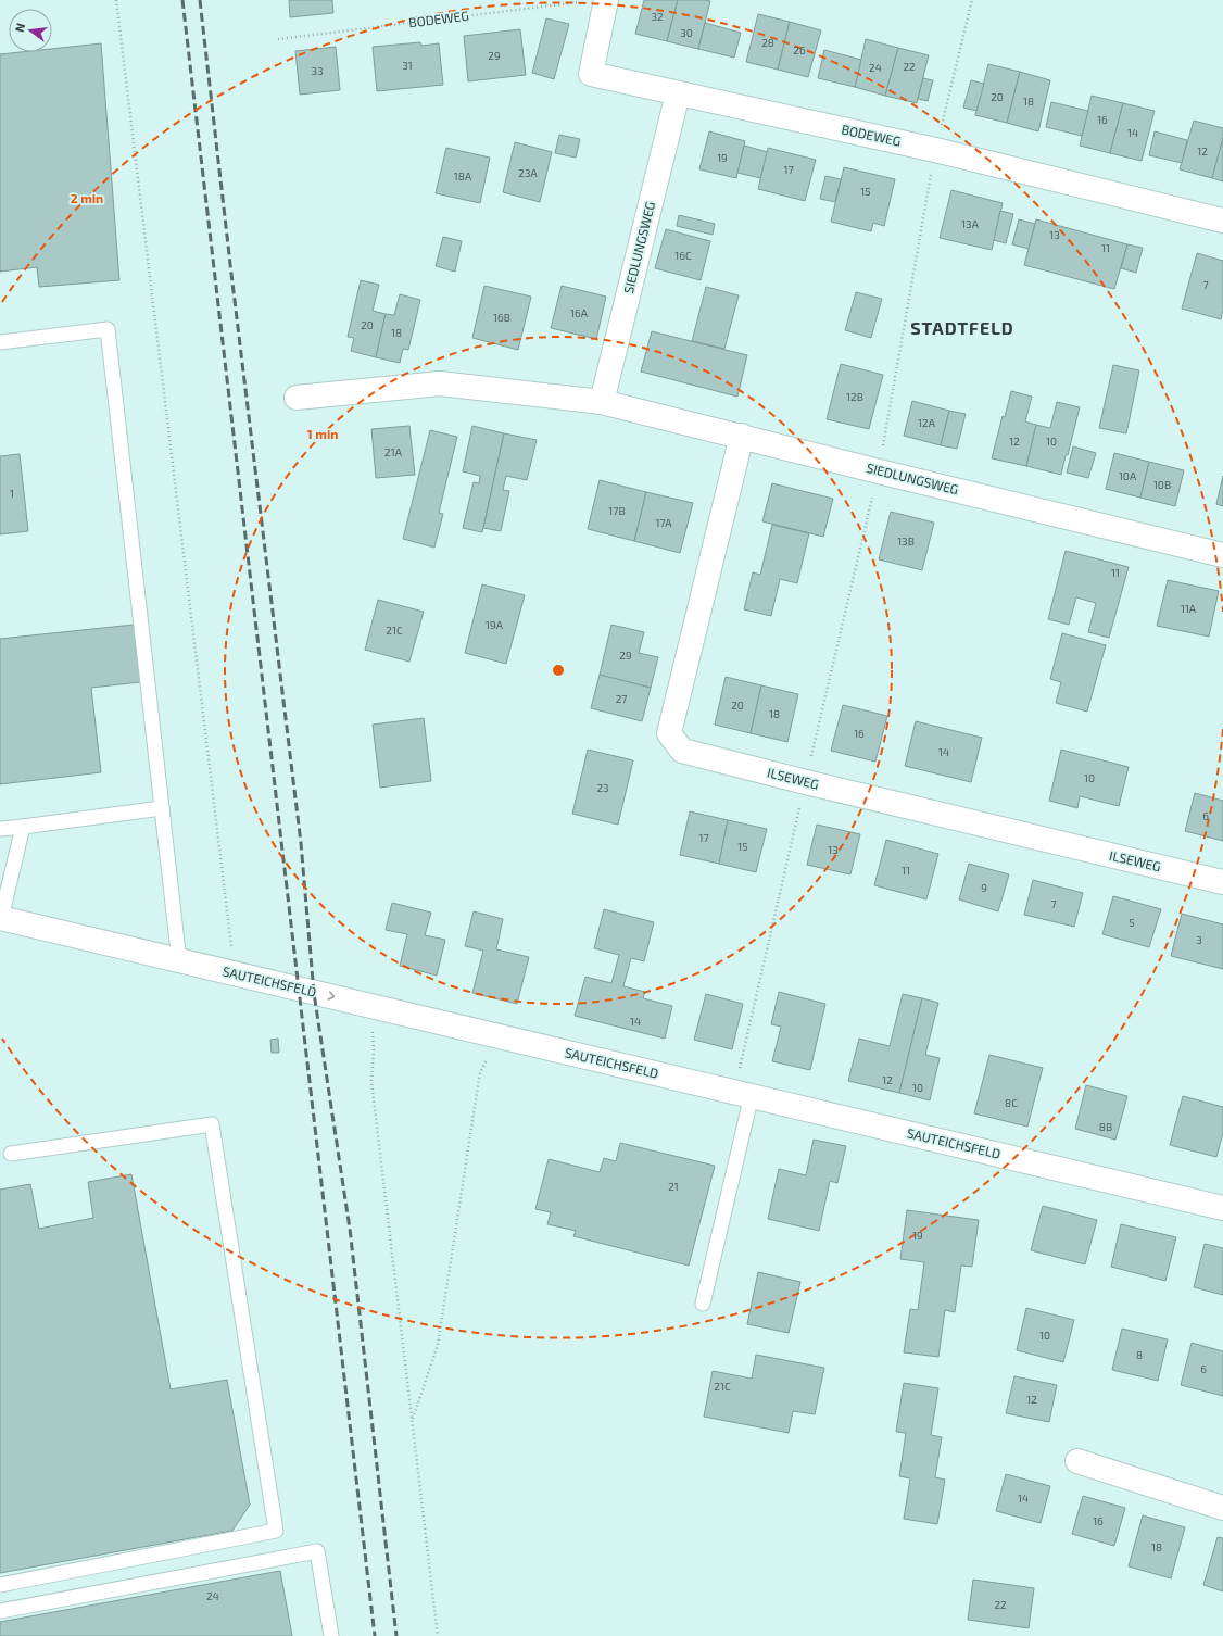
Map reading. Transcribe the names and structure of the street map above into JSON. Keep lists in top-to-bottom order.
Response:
{
  "streets": {
    "street": [
      "BODEWEG",
      "SIEDLUNGSWEG",
      "ILSEWEG",
      "SAUTEICHSFELD"
    ]
  },
  "crossings": [
    ["BODEWEG", "SIEDLUNGSWEG"],
    ["SIEDLUNGSWEG", "ILSEWEG"]
  ],
  "districts": ["STADTFELD"],
  "house_numbers": [
    "32",
    "30",
    "28",
    "26",
    "29",
    "31",
    "22",
    "24",
    "33",
    "20",
    "18",
    "16",
    "14",
    "12",
    "19",
    "17",
    "23A",
    "18A",
    "15",
    "13A",
    "13",
    "11",
    "16C",
    "7",
    "16A",
    "16B",
    "20",
    "18",
    "12B",
    "12A",
    "12",
    "10",
    "21A",
    "10A",
    "10B",
    "1",
    "17B",
    "17A",
    "13B",
    "11",
    "11A",
    "19A",
    "21C",
    "29",
    "27",
    "20",
    "18",
    "16",
    "14",
    "10",
    "23",
    "6",
    "17",
    "15",
    "13",
    "11",
    "9",
    "7",
    "5",
    "3",
    "14",
    "12",
    "10",
    "8C",
    "8B",
    "21",
    "19",
    "10",
    "8",
    "6",
    "21C",
    "12",
    "14",
    "16",
    "18",
    "24",
    "22"
  ],
  "north": "left",
  "rings": ["2 min", "1 min"]
}
